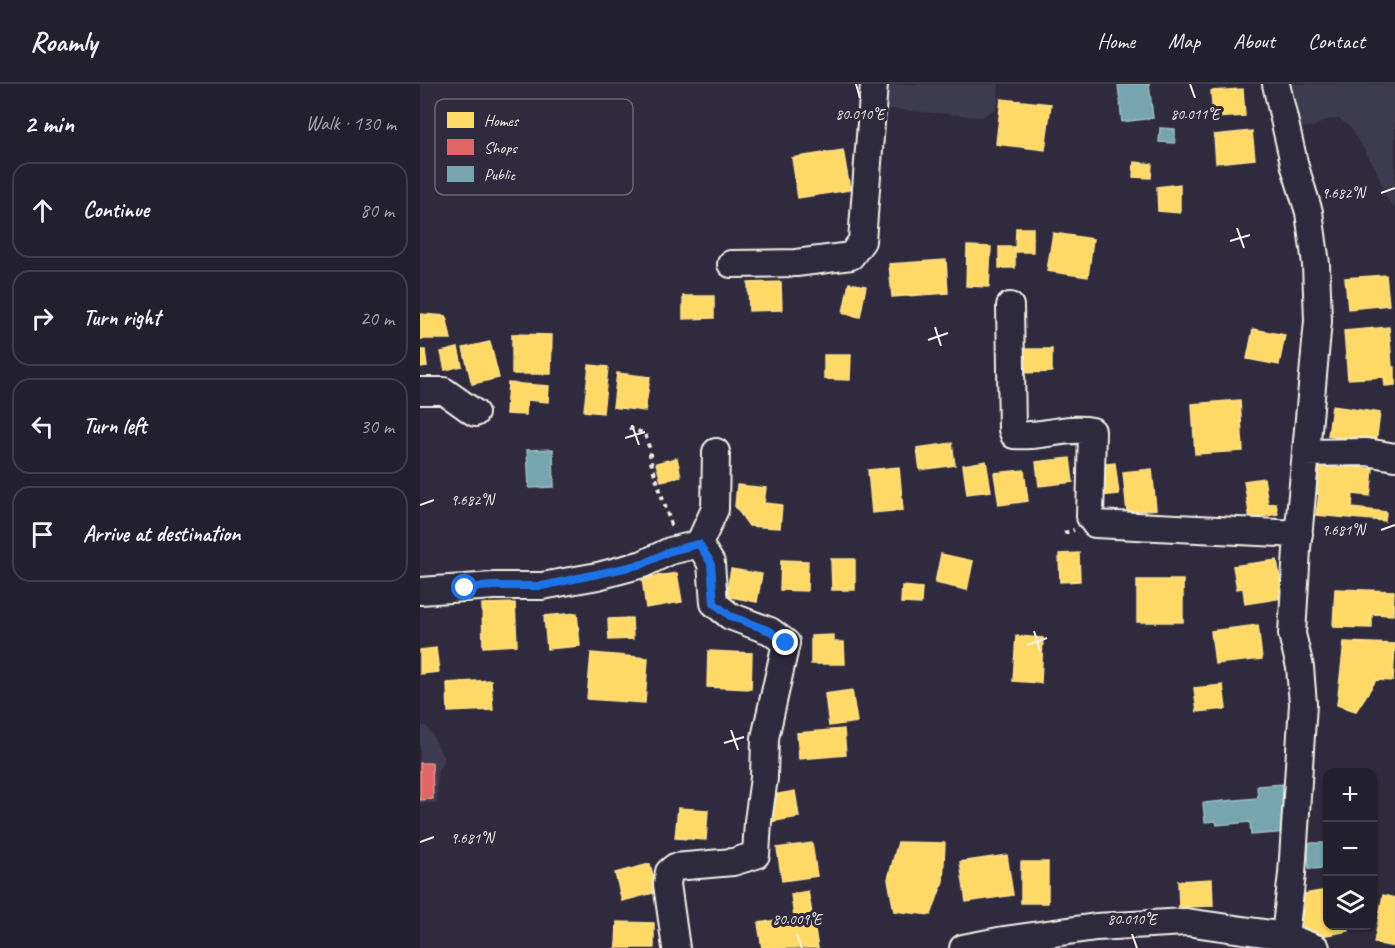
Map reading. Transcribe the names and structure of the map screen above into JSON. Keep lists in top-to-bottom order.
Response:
{
  "legend": ["Homes", "Shops", "Public"],
  "page": {
    "header": "Roamly",
    "nav": [
      "Home",
      "Map",
      "About",
      "Contact"
    ],
    "heading": ["2 min", "Walk · 130 m"],
    "list": [
      ["Continue", "80 m"],
      ["Turn right", "20 m"],
      ["Turn left", "30 m"],
      "Arrive at destination"
    ],
    "map_buttons": ["+", "−"]
  },
  "coordinates": [
    "80.010°E",
    "80.011°E",
    "9.682°N",
    "9.681°N",
    "80.009°E"
  ]
}
